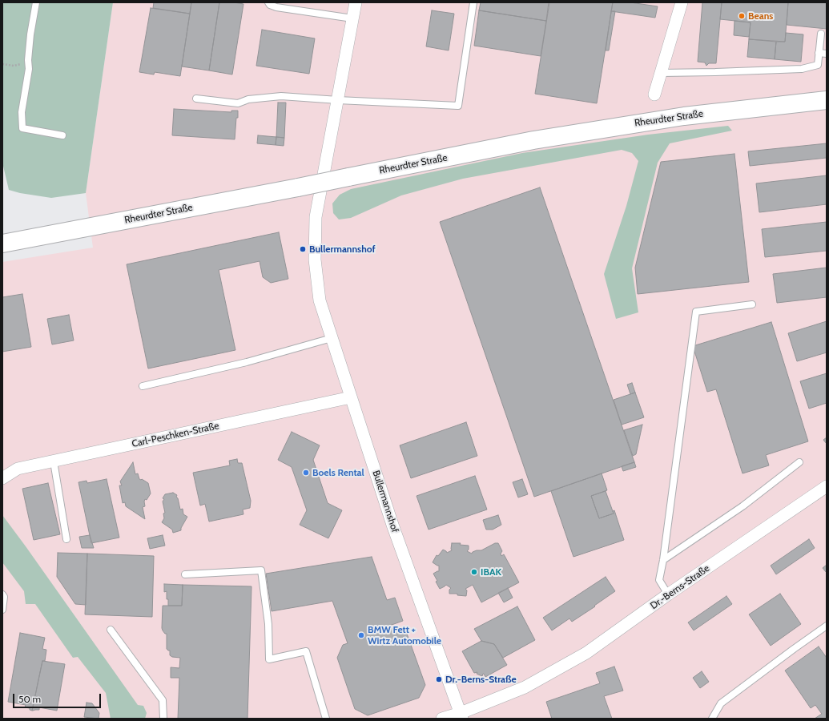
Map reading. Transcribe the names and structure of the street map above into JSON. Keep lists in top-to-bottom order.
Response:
{
  "streets": {
    "main road": ["Rheurdter Straße"],
    "street": ["Carl-Peschken-Straße", "Bullermannshof", "Dr.-Berns-Straße"]
  },
  "crossings": [
    ["Carl-Peschken-Straße", "Bullermannshof"],
    ["Bullermannshof", "Dr.-Berns-Straße"]
  ],
  "places": [
    "Beans",
    "Bullermannshof",
    "Boels Rental",
    "IBAK",
    "BMW Fett + Wirtz Automobile",
    "Dr.-Berns-Straße"
  ],
  "scale_bar": "50 m"
}
